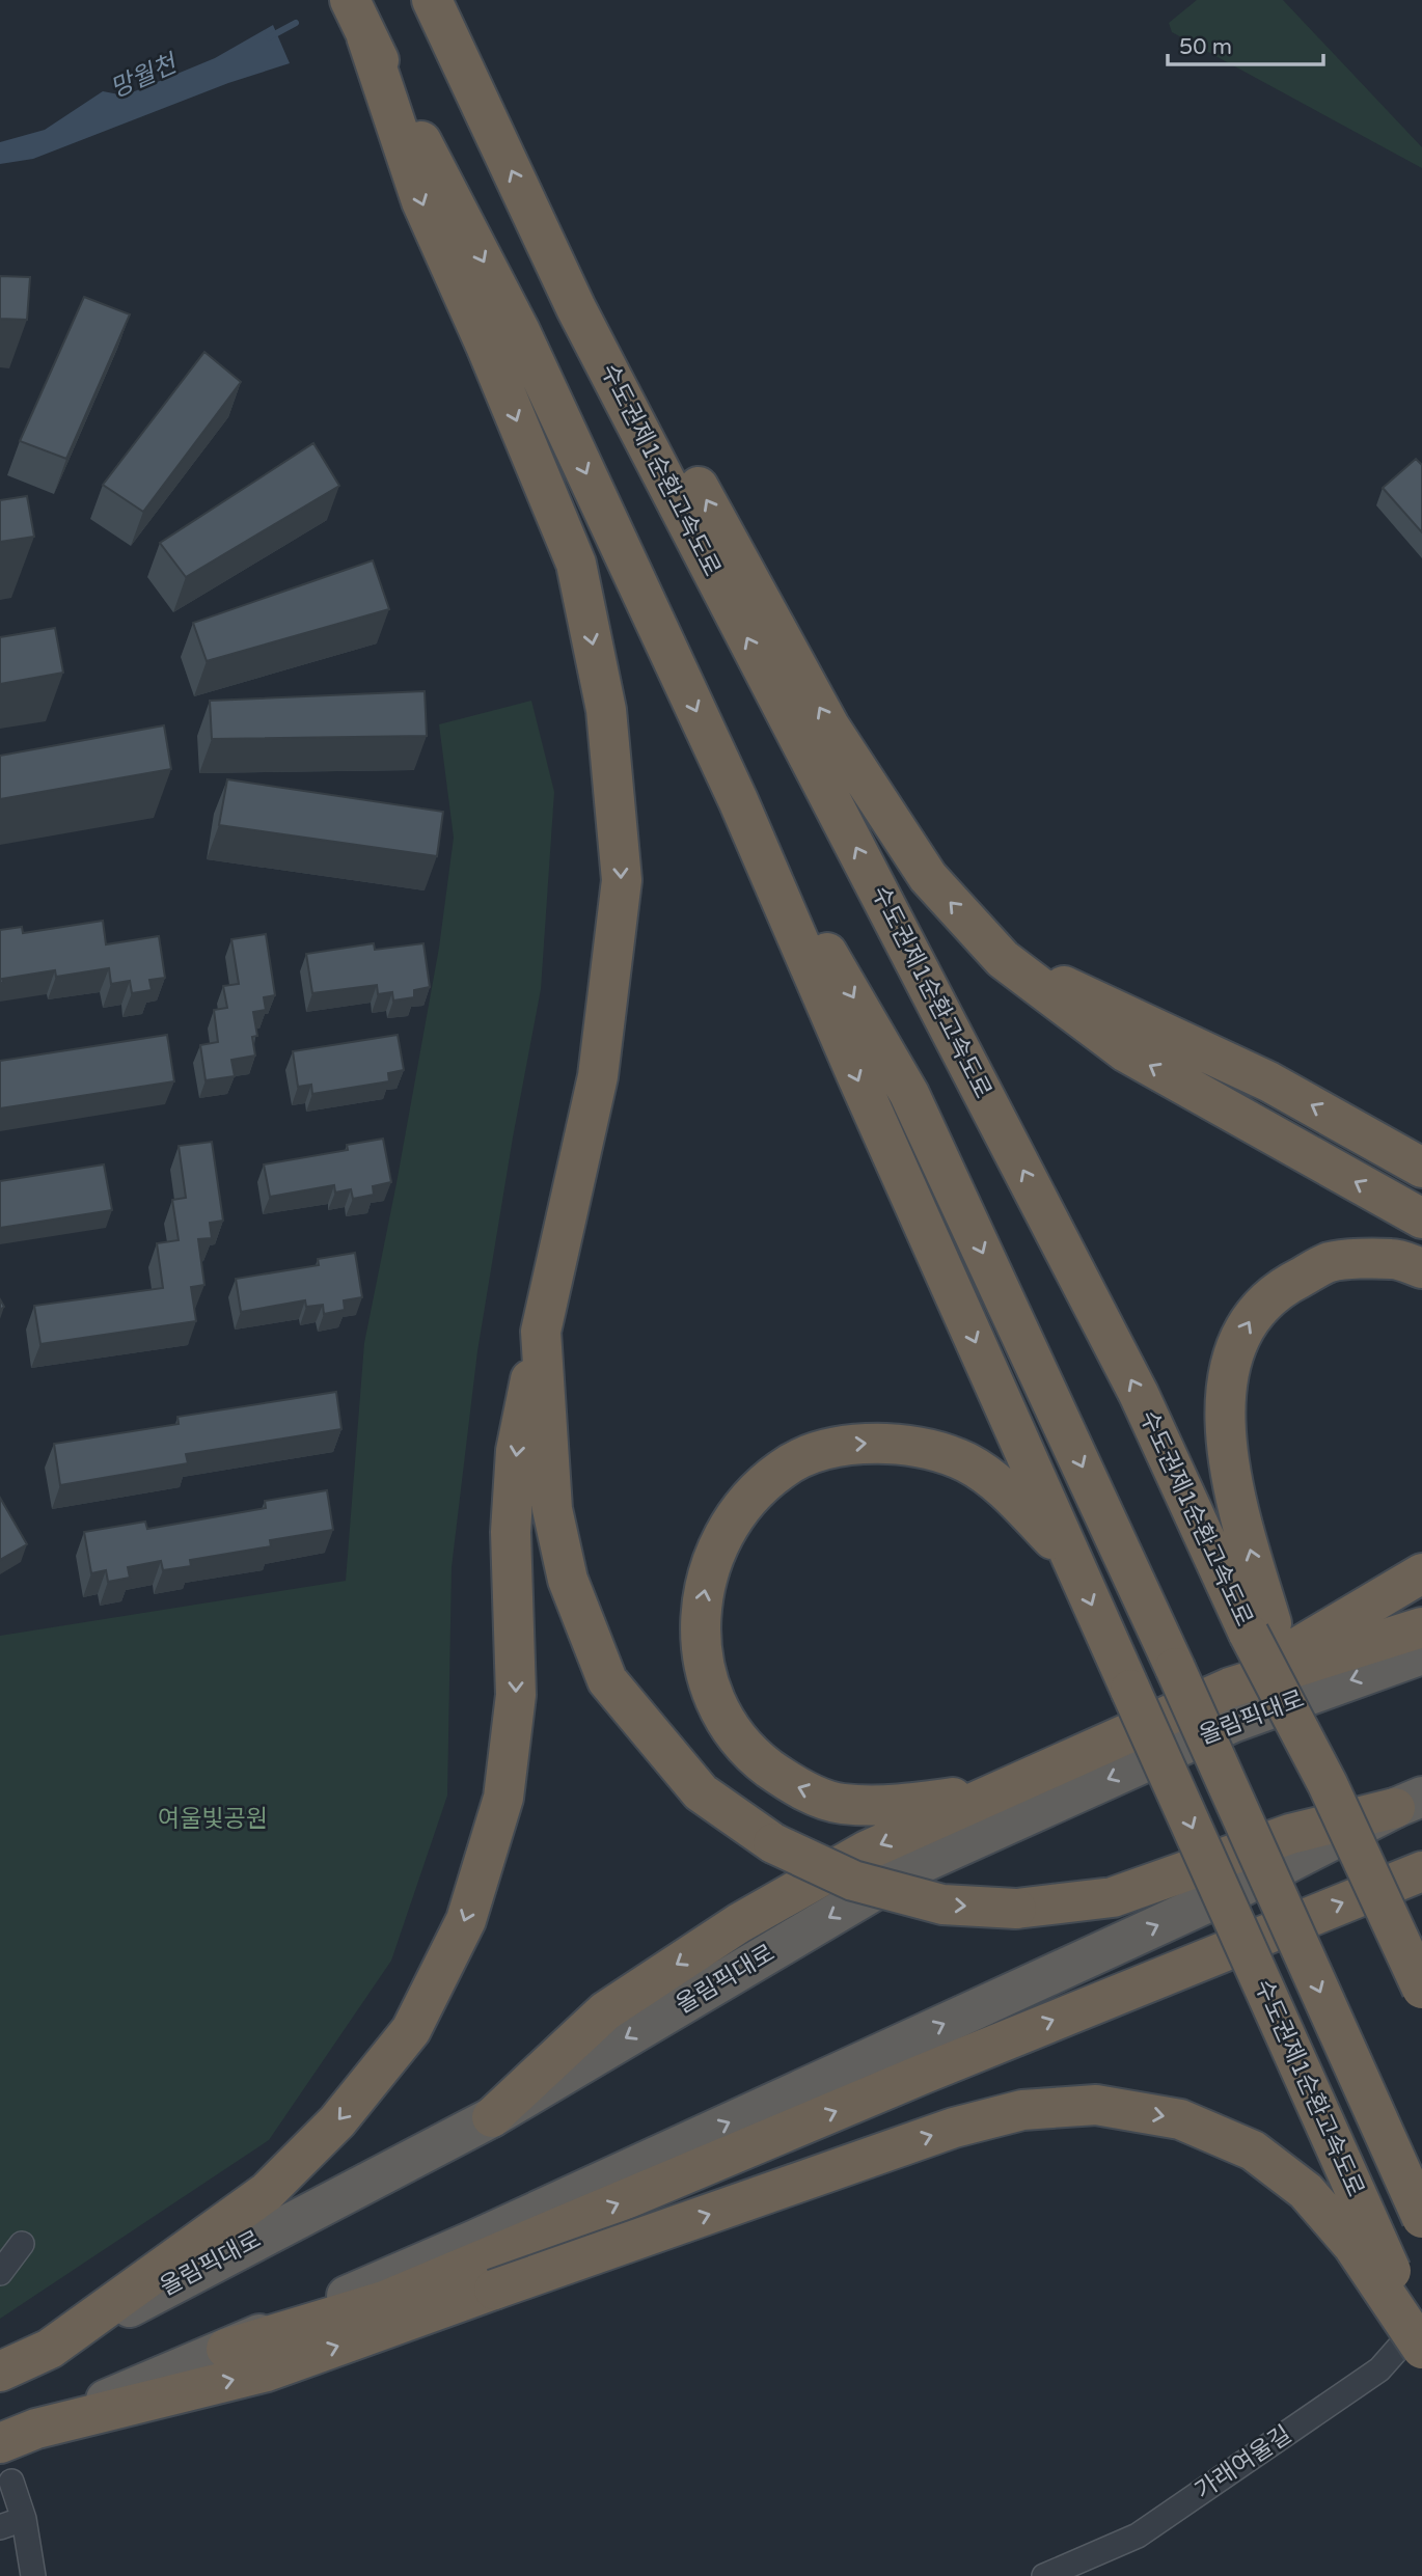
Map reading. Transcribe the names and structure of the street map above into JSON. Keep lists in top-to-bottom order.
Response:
{
  "streets": {
    "highway": ["수도권제1순환고속도로", "올림픽대로"],
    "street": ["가래여울길"]
  },
  "water": ["망월천"],
  "parks": ["여울빛공원"],
  "scale_bar": "50 m"
}
